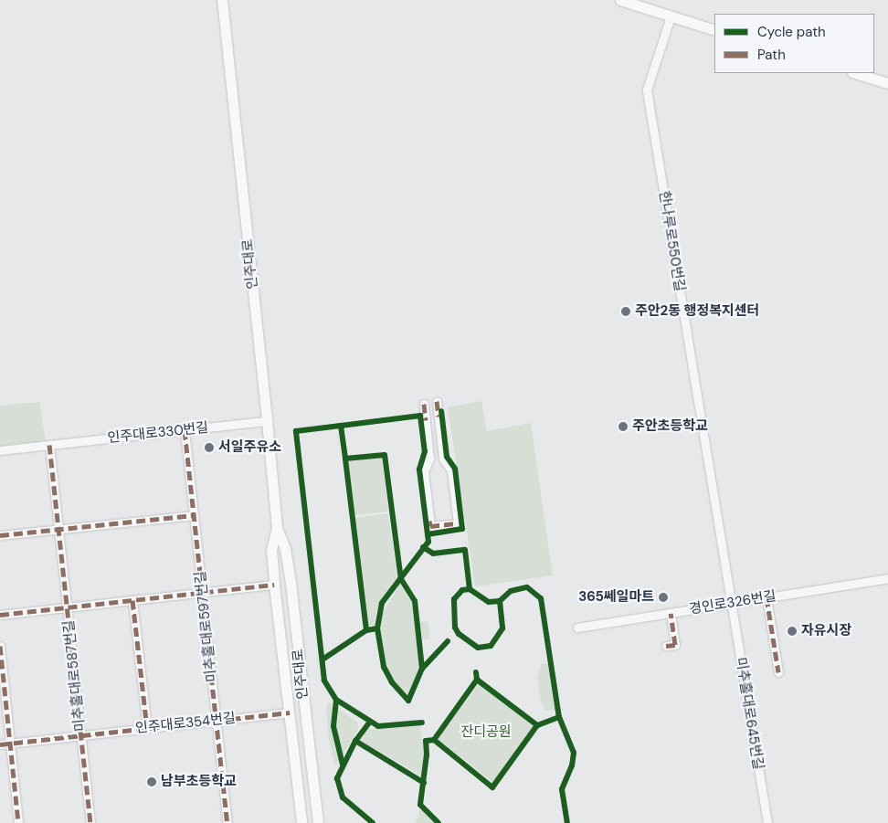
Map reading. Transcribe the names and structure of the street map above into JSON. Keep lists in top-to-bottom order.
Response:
{
  "streets": {
    "main road": ["인주대로"],
    "street": [
      "한나루로550번길",
      "인주대로330번길",
      "경인로326번길",
      "미추홀대로597번길",
      "미추홀대로587번길",
      "미추홀대로645번길",
      "인주대로354번길"
    ]
  },
  "crossings": [
    ["한나루로550번길", "경인로326번길"],
    ["한나루로550번길", "미추홀대로645번길"],
    ["인주대로", "인주대로330번길"],
    ["인주대로", "인주대로354번길"],
    ["인주대로330번길", "미추홀대로597번길"],
    ["인주대로330번길", "미추홀대로587번길"],
    ["경인로326번길", "미추홀대로645번길"],
    ["미추홀대로597번길", "인주대로354번길"],
    ["미추홀대로587번길", "인주대로354번길"]
  ],
  "parks": ["잔디공원"],
  "places": [
    "주안2동 행정복지센터",
    "주안초등학교",
    "서일주유소",
    "365쎄일마트",
    "자유시장",
    "남부초등학교"
  ],
  "legend": ["Cycle path", "Path"]
}
